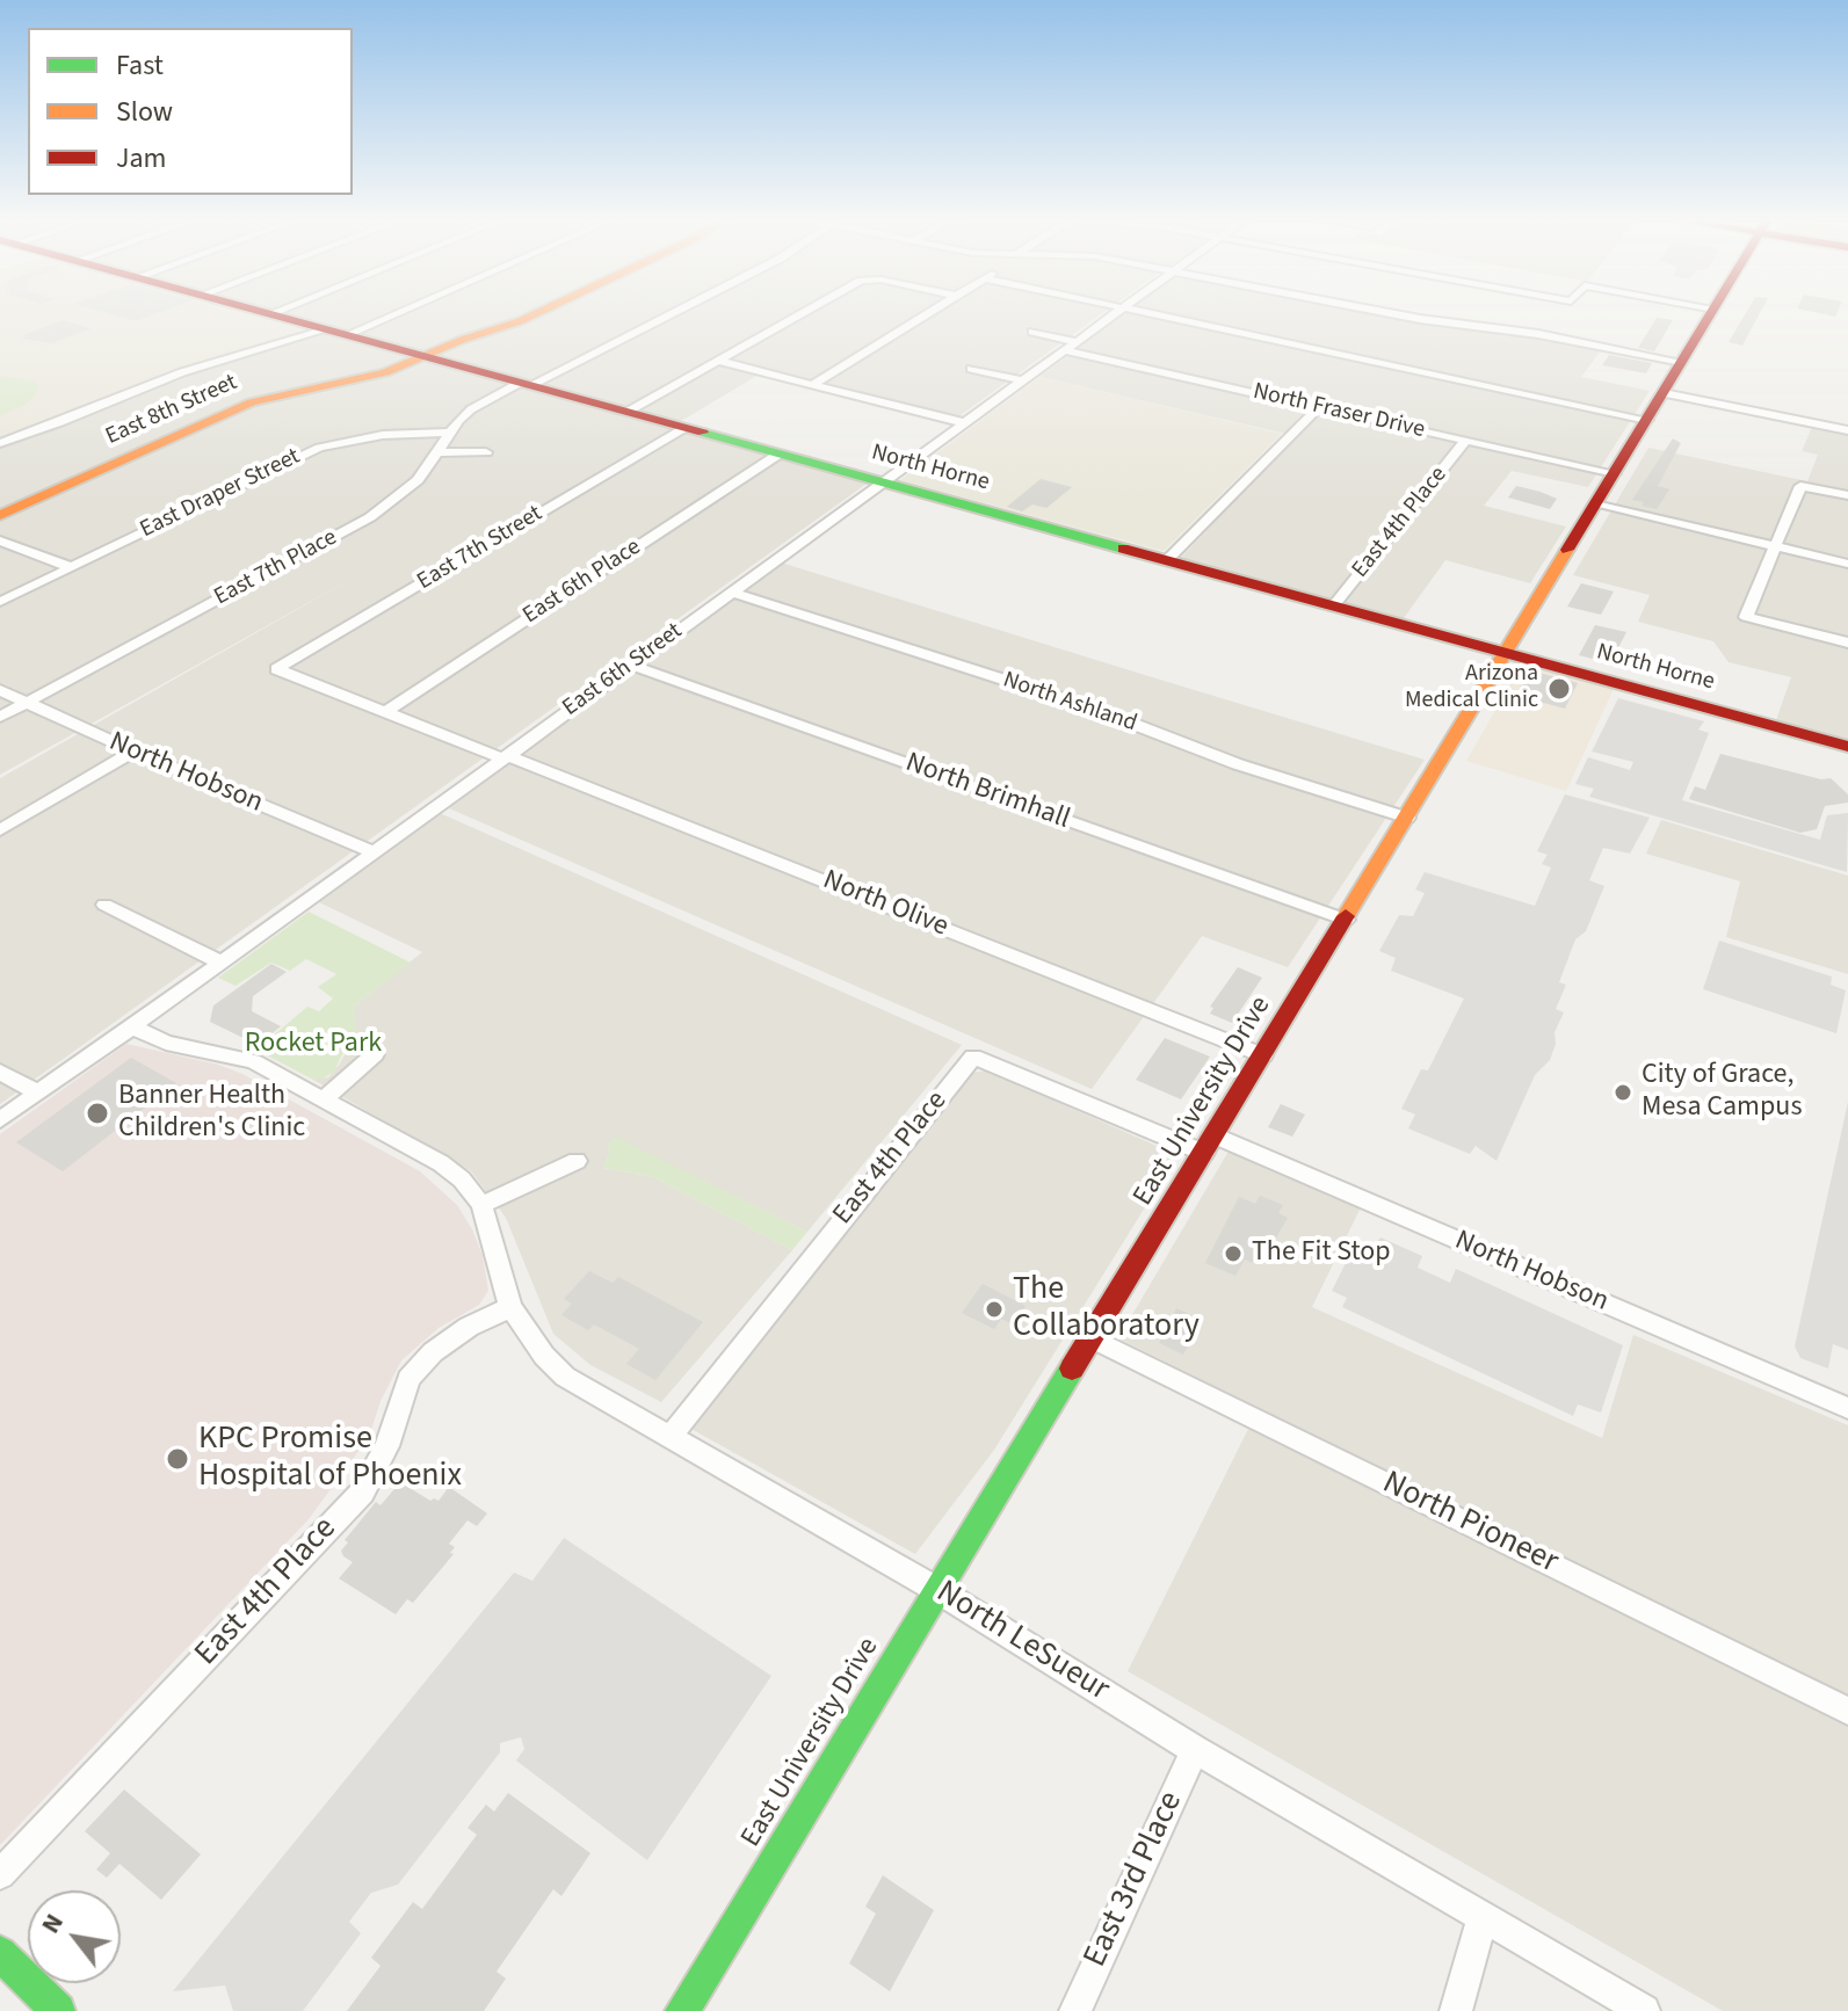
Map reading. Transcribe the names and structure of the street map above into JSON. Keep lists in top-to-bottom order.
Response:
{
  "streets": {
    "street": [
      "East 8th Street",
      "North Fraser Drive",
      "North Horne",
      "East Draper Street",
      "East 4th Place",
      "East 7th Street",
      "East 7th Place",
      "East 6th Place",
      "East 6th Street",
      "North Ashland",
      "North Hobson",
      "North Brimhall",
      "North Olive",
      "East University Drive",
      "North Pioneer",
      "North LeSueur",
      "East 3rd Place"
    ]
  },
  "crossings": [
    ["East 8th Street", "North Horne"],
    ["North Fraser Drive", "East 4th Place"],
    ["North Fraser Drive", "East 6th Street"],
    ["North Fraser Drive", "East University Drive"],
    ["North Horne", "East 4th Place"],
    ["North Horne", "East 7th Street"],
    ["North Horne", "East 7th Place"],
    ["North Horne", "East 6th Place"],
    ["North Horne", "East 6th Street"],
    ["North Horne", "East University Drive"],
    ["East Draper Street", "East 7th Place"],
    ["East 4th Place", "North Hobson"],
    ["East 4th Place", "North LeSueur"],
    ["East 7th Street", "North Olive"],
    ["East 7th Place", "North Hobson"],
    ["East 6th Place", "North Olive"],
    ["East 6th Street", "North Ashland"],
    ["East 6th Street", "North Hobson"],
    ["East 6th Street", "North Brimhall"],
    ["East 6th Street", "North Olive"],
    ["East 6th Street", "North LeSueur"],
    ["North Ashland", "East University Drive"],
    ["North Hobson", "East University Drive"],
    ["North Brimhall", "East University Drive"],
    ["North Olive", "East University Drive"],
    ["East University Drive", "North Pioneer"],
    ["East University Drive", "North LeSueur"],
    ["North LeSueur", "East 3rd Place"]
  ],
  "parks": ["Rocket Park"],
  "places": [
    "Arizona Medical Clinic",
    "City of Grace, Mesa Campus",
    "Banner Health Children's Clinic",
    "The Fit Stop",
    "The Collaboratory",
    "KPC Promise Hospital of Phoenix"
  ],
  "legend": ["Fast", "Slow", "Jam"],
  "north": "top left"
}
